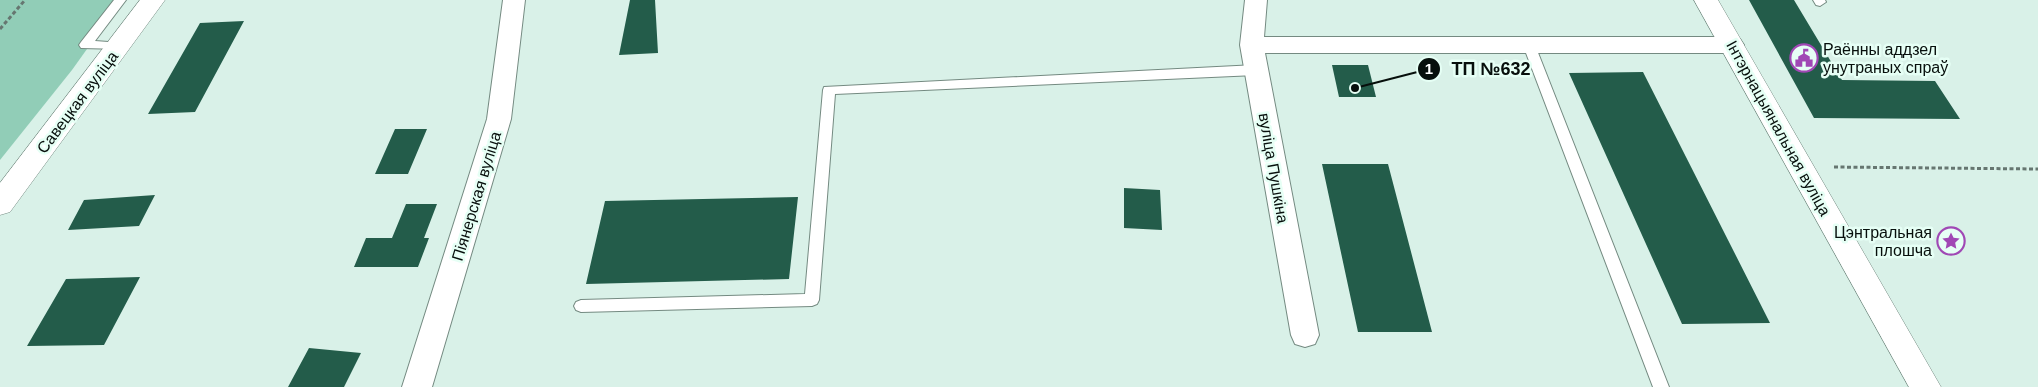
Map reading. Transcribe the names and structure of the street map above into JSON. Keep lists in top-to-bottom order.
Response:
{
  "streets": {
    "street": [
      "Савецкая вуліца",
      "Інтэрнацыянальная вуліца",
      "вуліца Пушкіна",
      "Піянерская вуліца"
    ]
  },
  "places": {
    "public building": ["Раённы аддзел унутраных спраў"],
    "other": ["ТП №632"],
    "place": ["Цэнтральная плошча"]
  }
}
